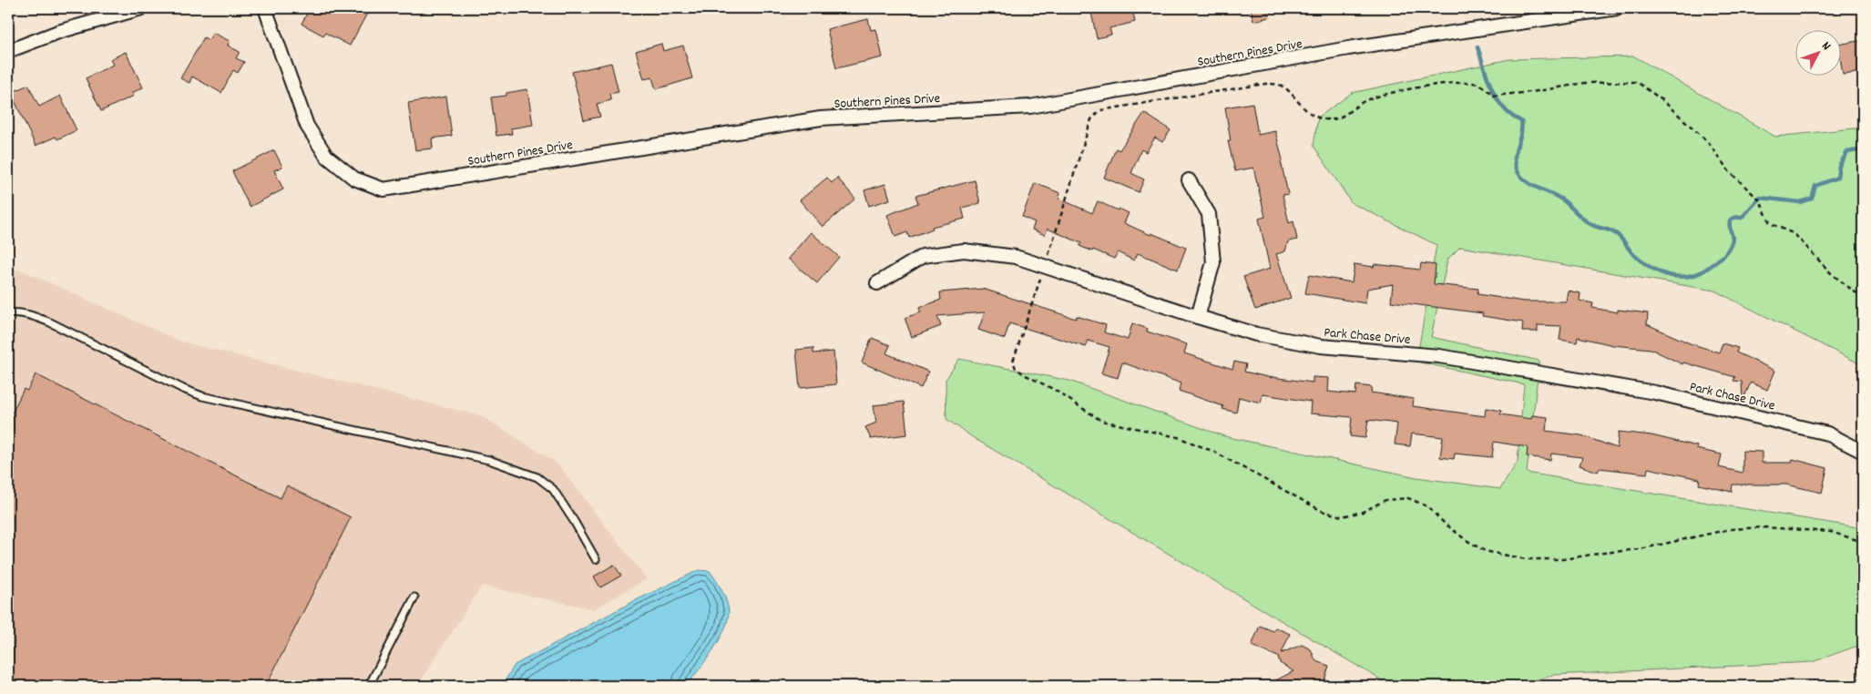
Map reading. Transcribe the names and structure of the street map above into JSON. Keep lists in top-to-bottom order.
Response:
{
  "streets": {
    "street": ["Southern Pines Drive", "Park Chase Drive"]
  },
  "north": "top right"
}
